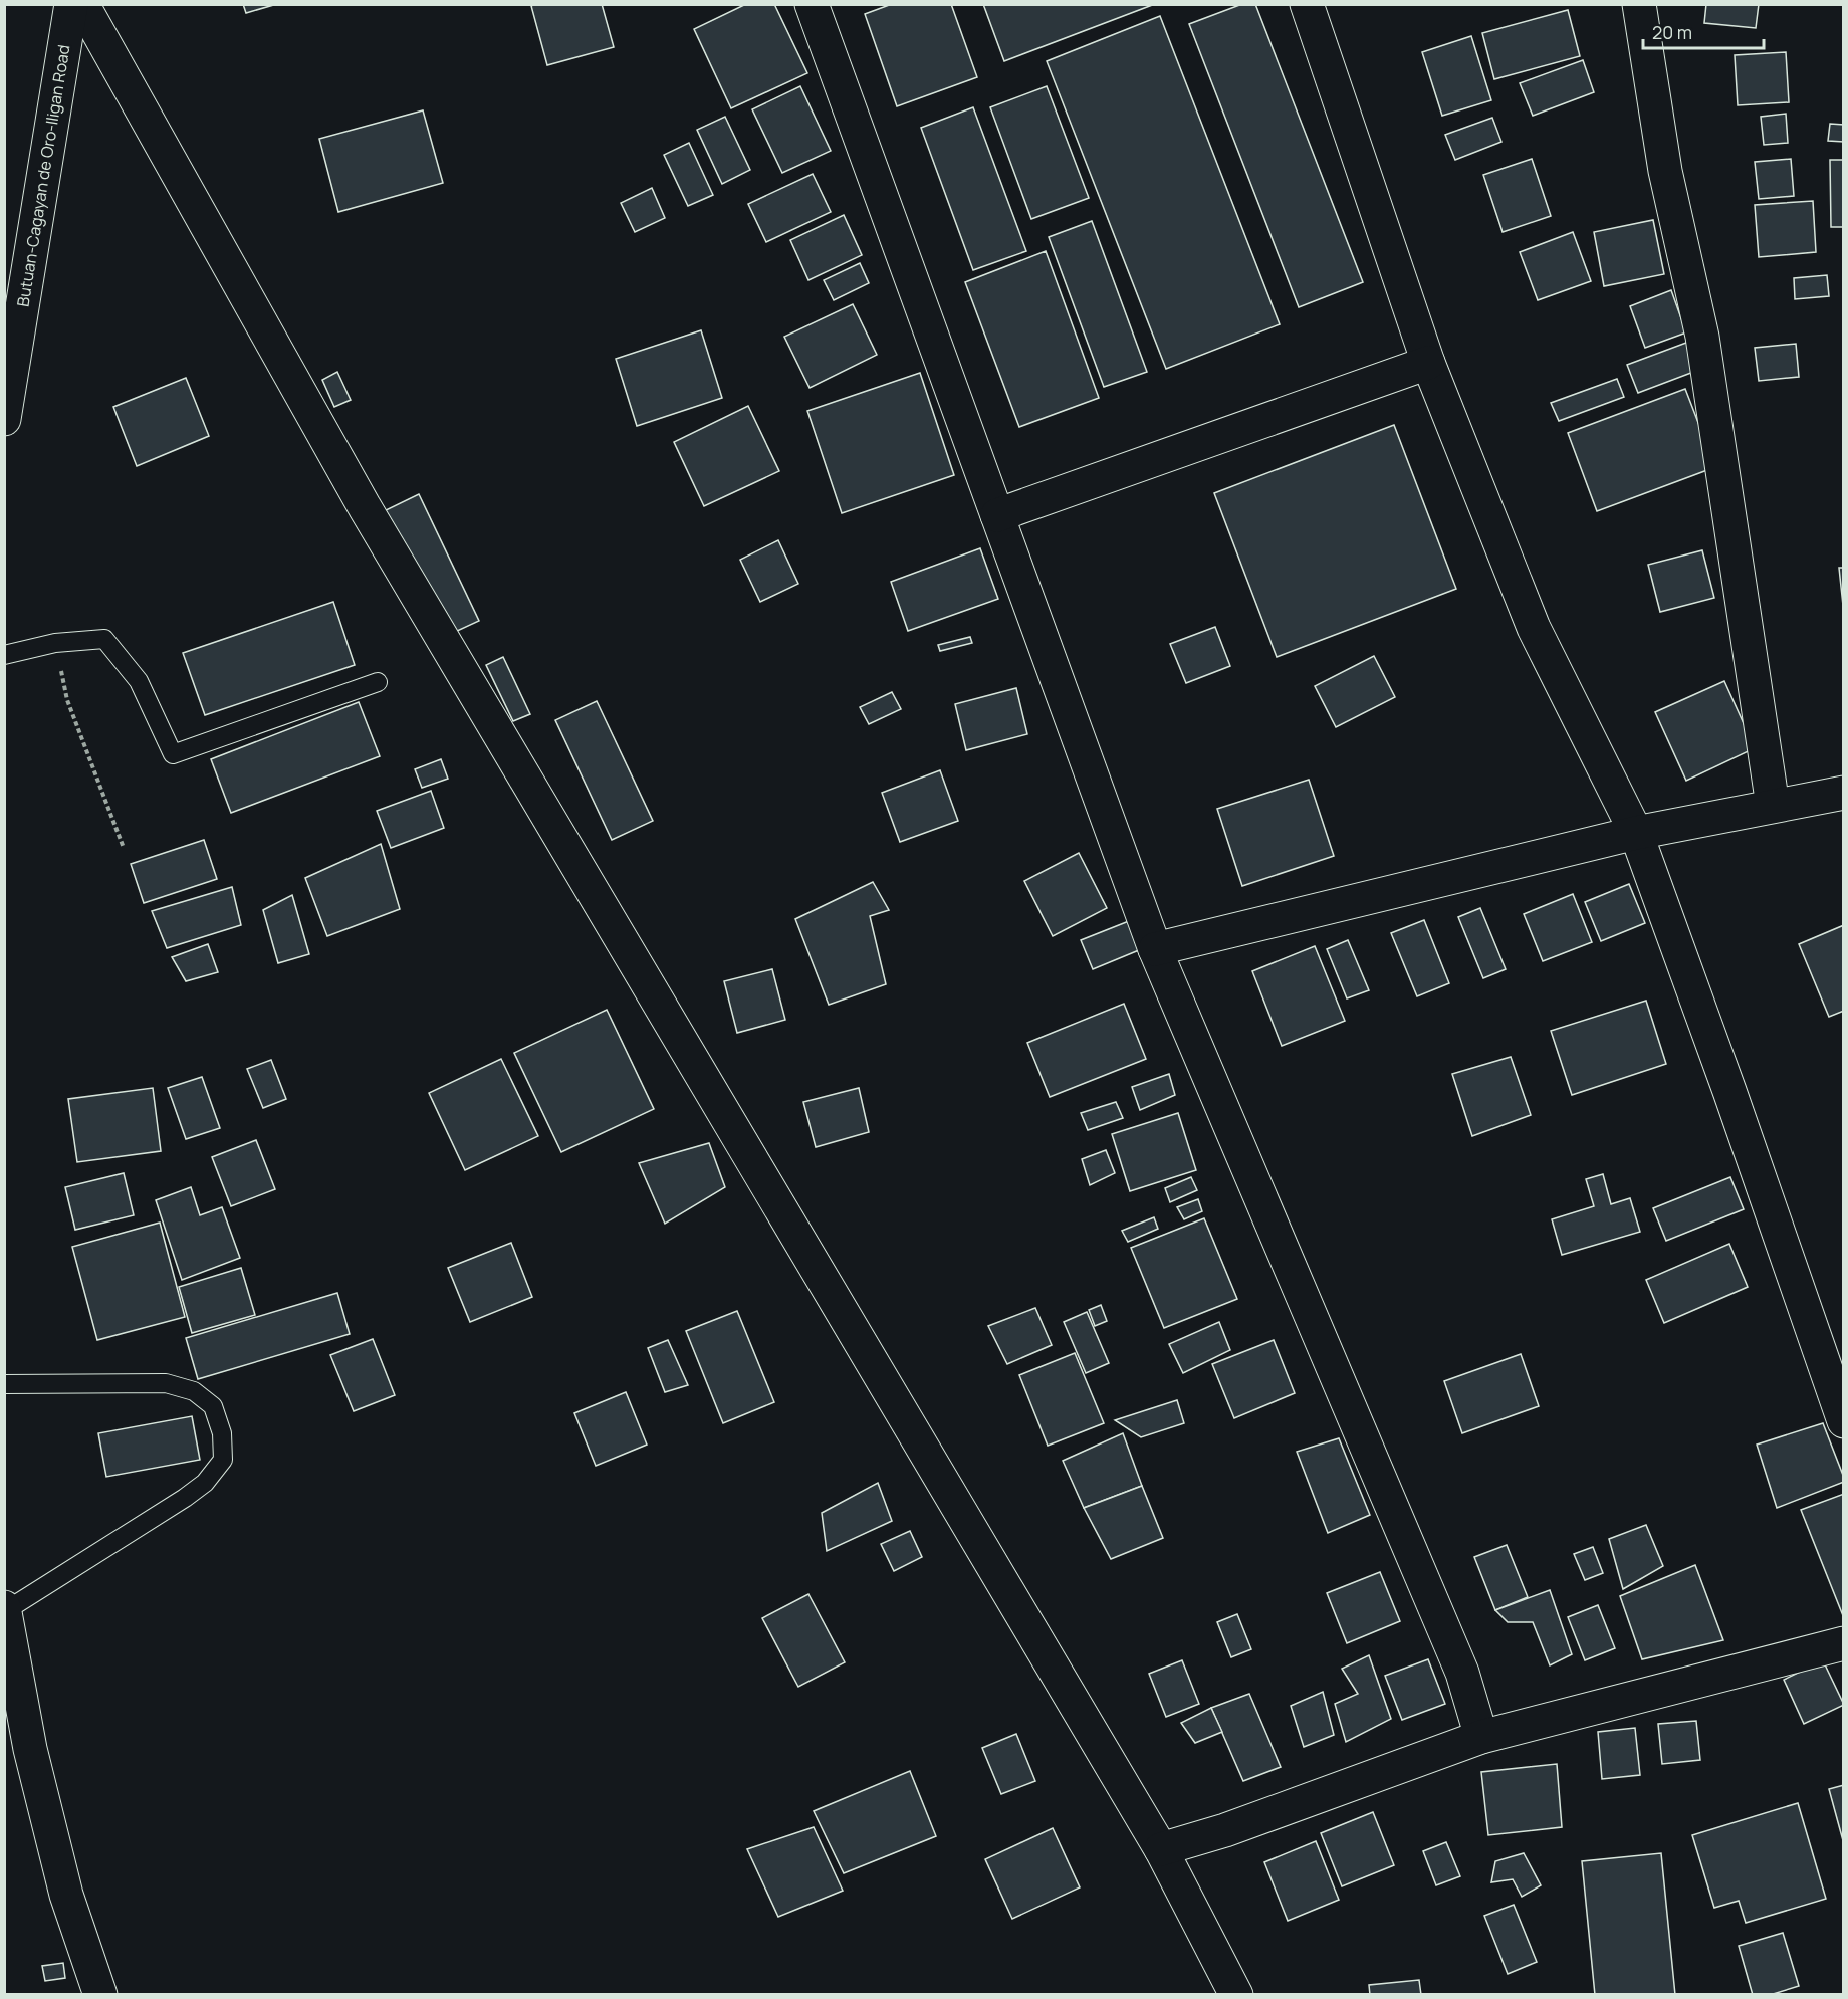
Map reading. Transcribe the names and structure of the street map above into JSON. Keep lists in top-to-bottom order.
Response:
{
  "streets": {
    "main road": ["Butuan-Cagayan de Oro-Iligan Road"]
  },
  "scale_bar": "20 m"
}
